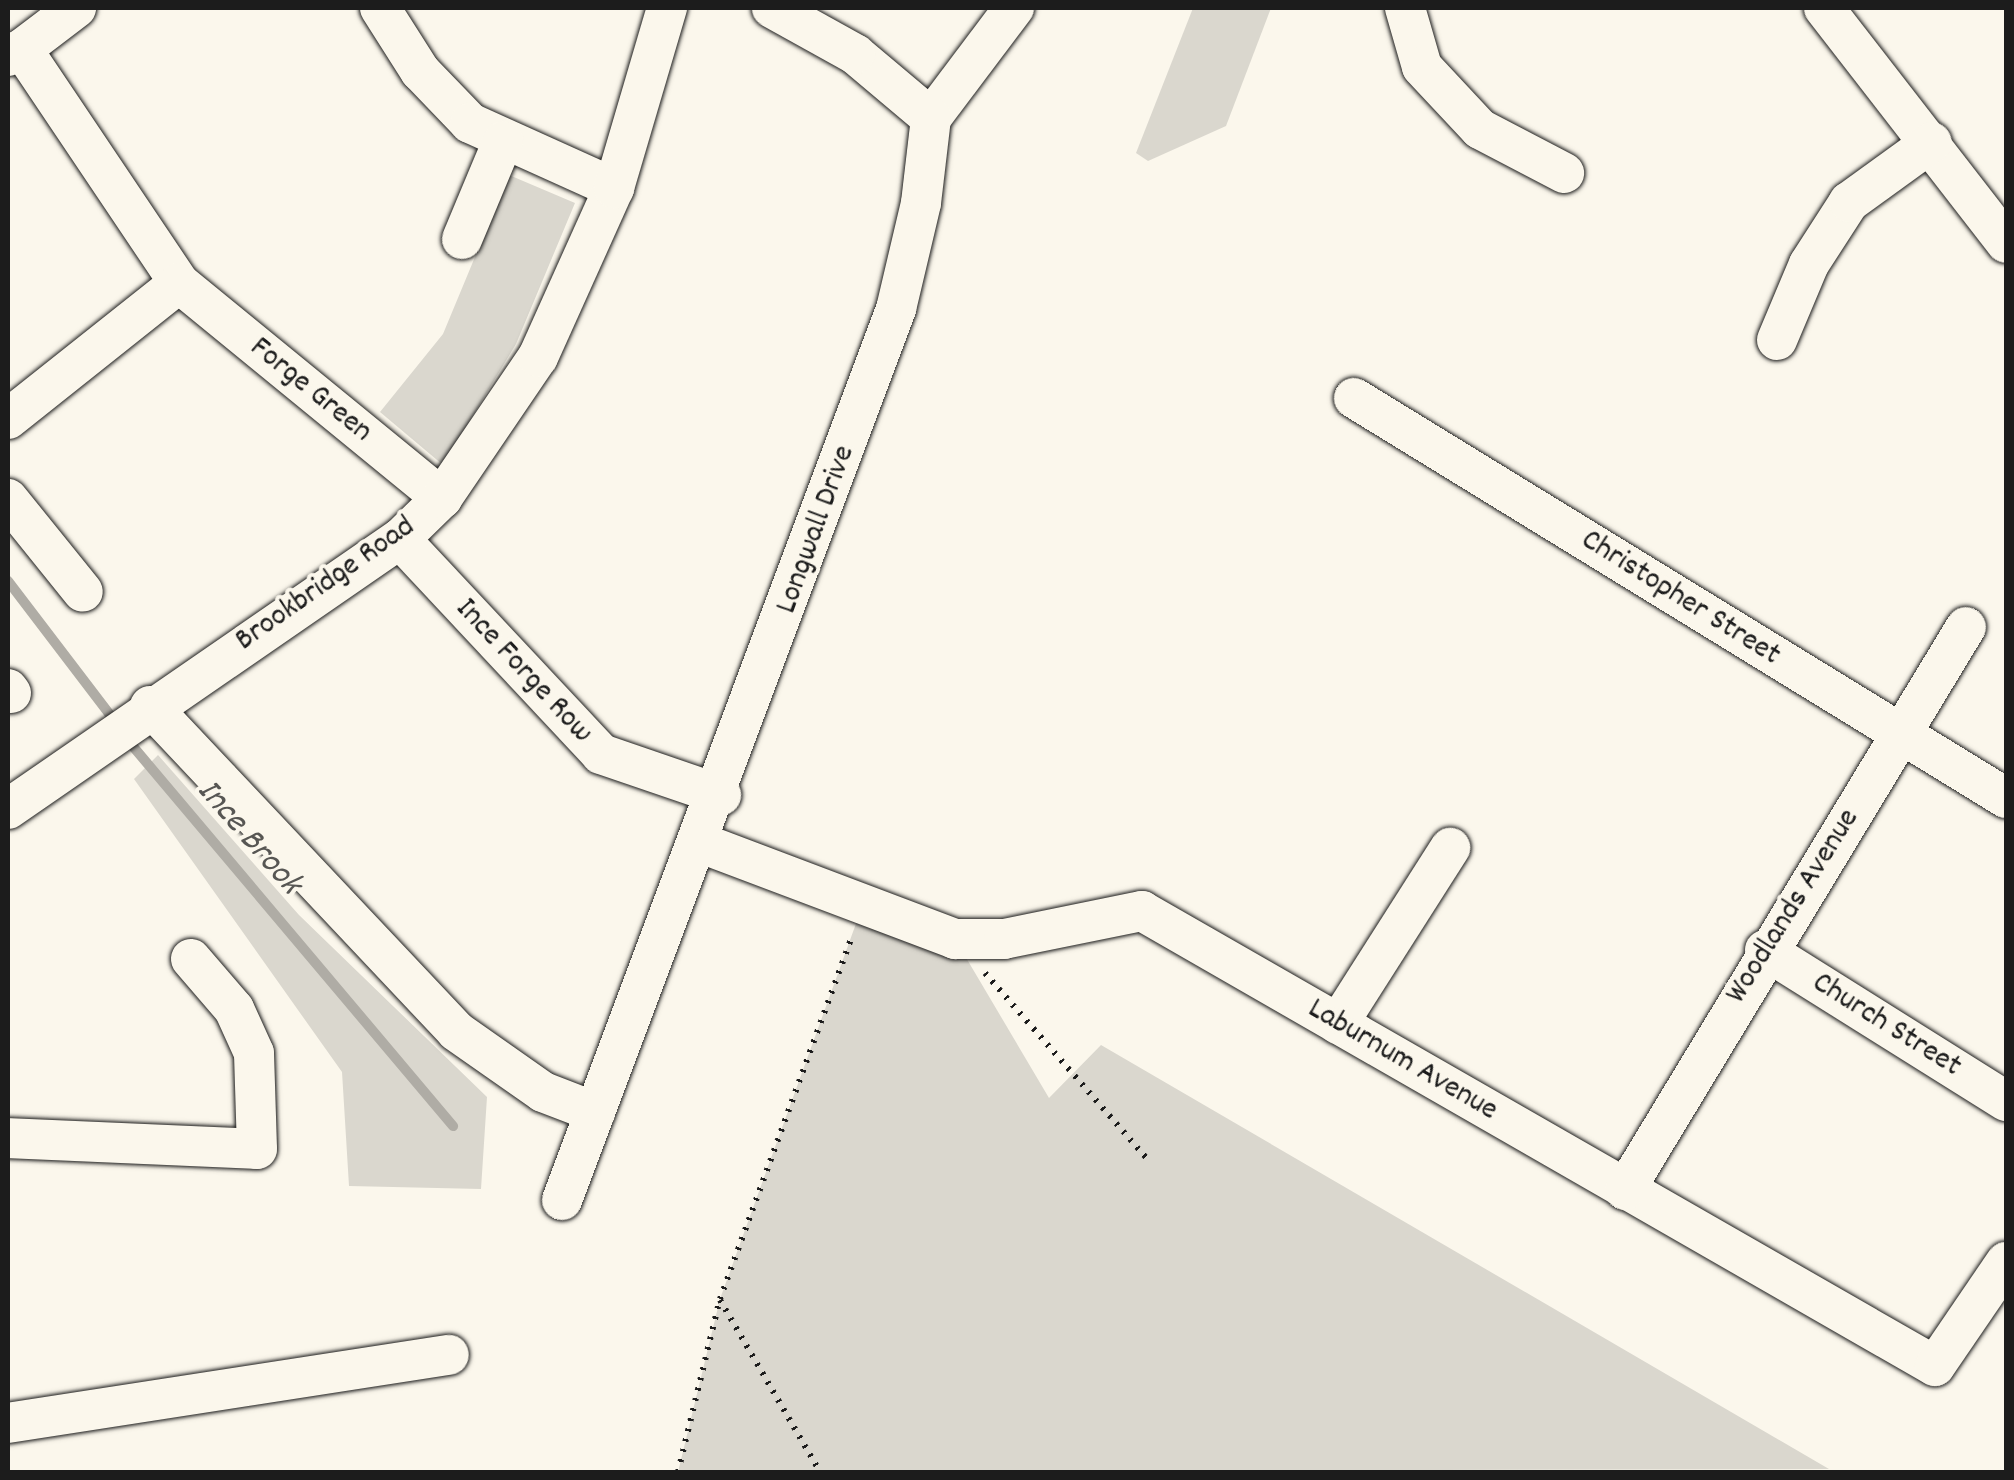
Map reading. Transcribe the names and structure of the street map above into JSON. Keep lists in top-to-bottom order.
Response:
{
  "streets": {
    "street": [
      "Forge Green",
      "Longwall Drive",
      "Brookbridge Road",
      "Christopher Street",
      "Ince Forge Row",
      "Woodlands Avenue",
      "Church Street",
      "Laburnum Avenue"
    ]
  },
  "crossings": [
    ["Forge Green", "Brookbridge Road"],
    ["Longwall Drive", "Ince Forge Row"],
    ["Longwall Drive", "Laburnum Avenue"],
    ["Brookbridge Road", "Ince Forge Row"],
    ["Christopher Street", "Woodlands Avenue"],
    ["Woodlands Avenue", "Church Street"],
    ["Woodlands Avenue", "Laburnum Avenue"]
  ],
  "water": ["Ince Brook"]
}
